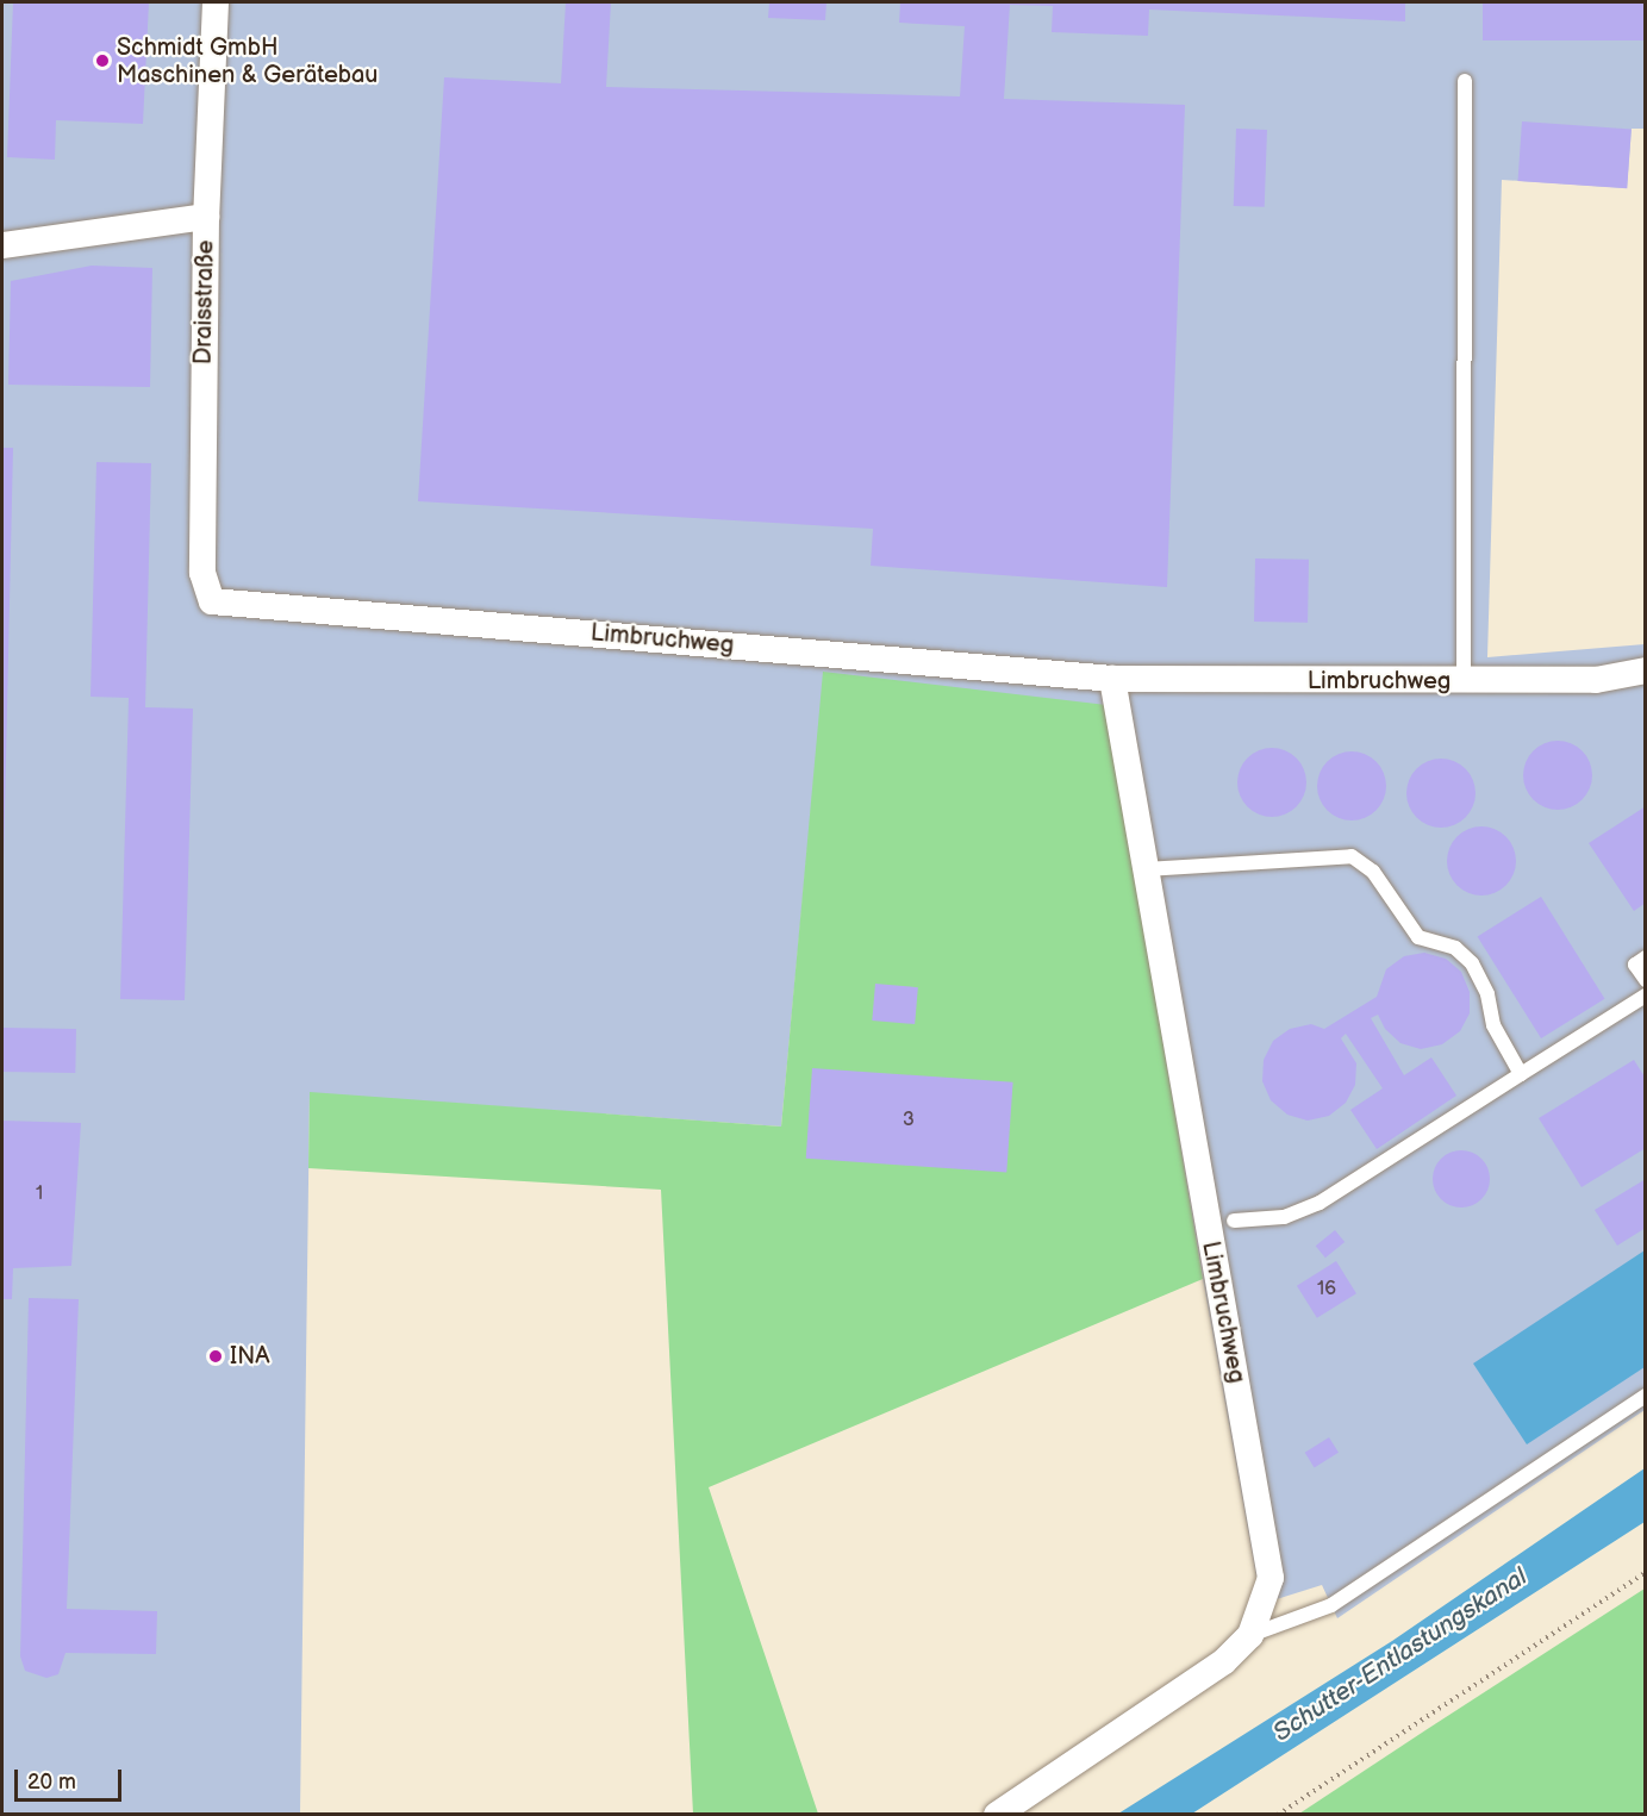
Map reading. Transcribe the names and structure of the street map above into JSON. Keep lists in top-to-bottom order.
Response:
{
  "streets": {
    "street": ["Draisstraße", "Limbruchweg"]
  },
  "crossings": [
    ["Draisstraße", "Limbruchweg"]
  ],
  "water": ["Schutter-Entlastungskanal"],
  "places": ["Schmidt GmbH Maschinen & Gerätebau", "INA"],
  "house_numbers": ["3", "1", "16"],
  "scale_bar": "20 m"
}
